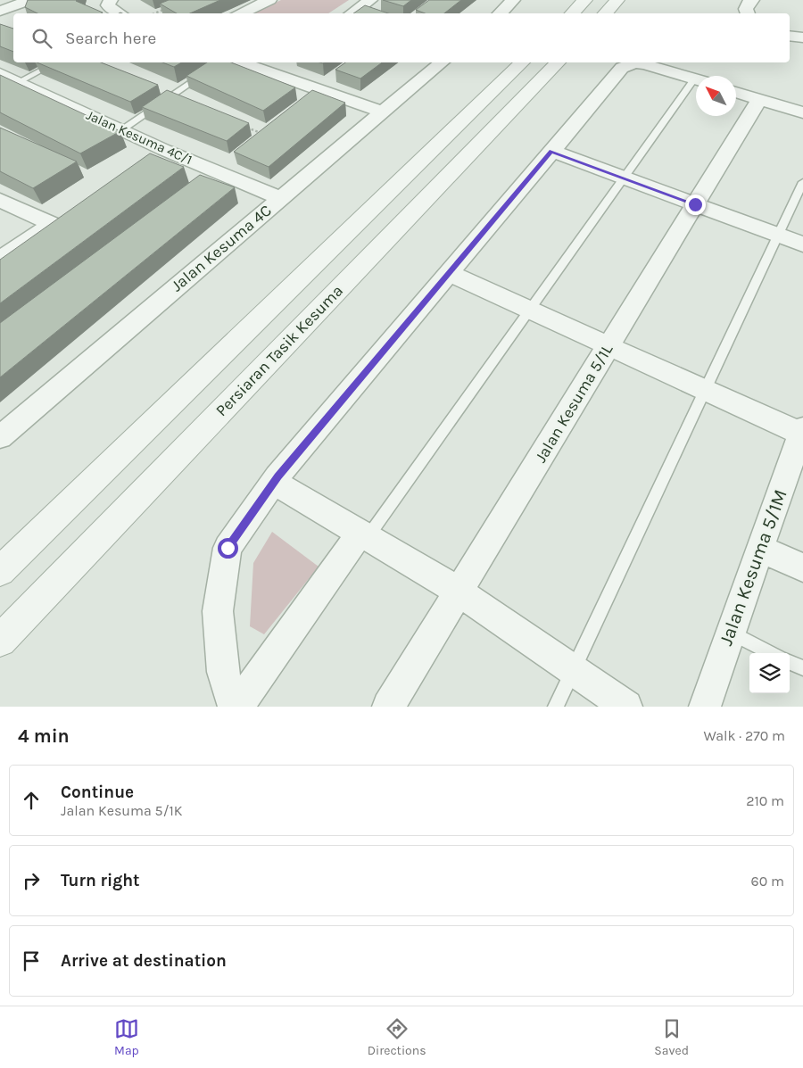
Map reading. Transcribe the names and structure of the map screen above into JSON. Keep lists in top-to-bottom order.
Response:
{
  "streets": {
    "street": [
      "Jalan Kesuma 4C/1",
      "Jalan Kesuma 4C",
      "Persiaran Tasik Kesuma",
      "Jalan Kesuma 5/1L",
      "Jalan Kesuma 5/1M"
    ]
  },
  "crossings": [
    ["Jalan Kesuma 4C/1", "Jalan Kesuma 4C"]
  ],
  "north": "top left",
  "page": {
    "search": "Search here",
    "heading": ["4 min", "Walk · 270 m"],
    "list": [
      ["Continue", "Jalan Kesuma 5/1K", "210 m"],
      ["Turn right", "60 m"],
      "Arrive at destination"
    ],
    "nav": ["Map", "Directions", "Saved"]
  }
}
